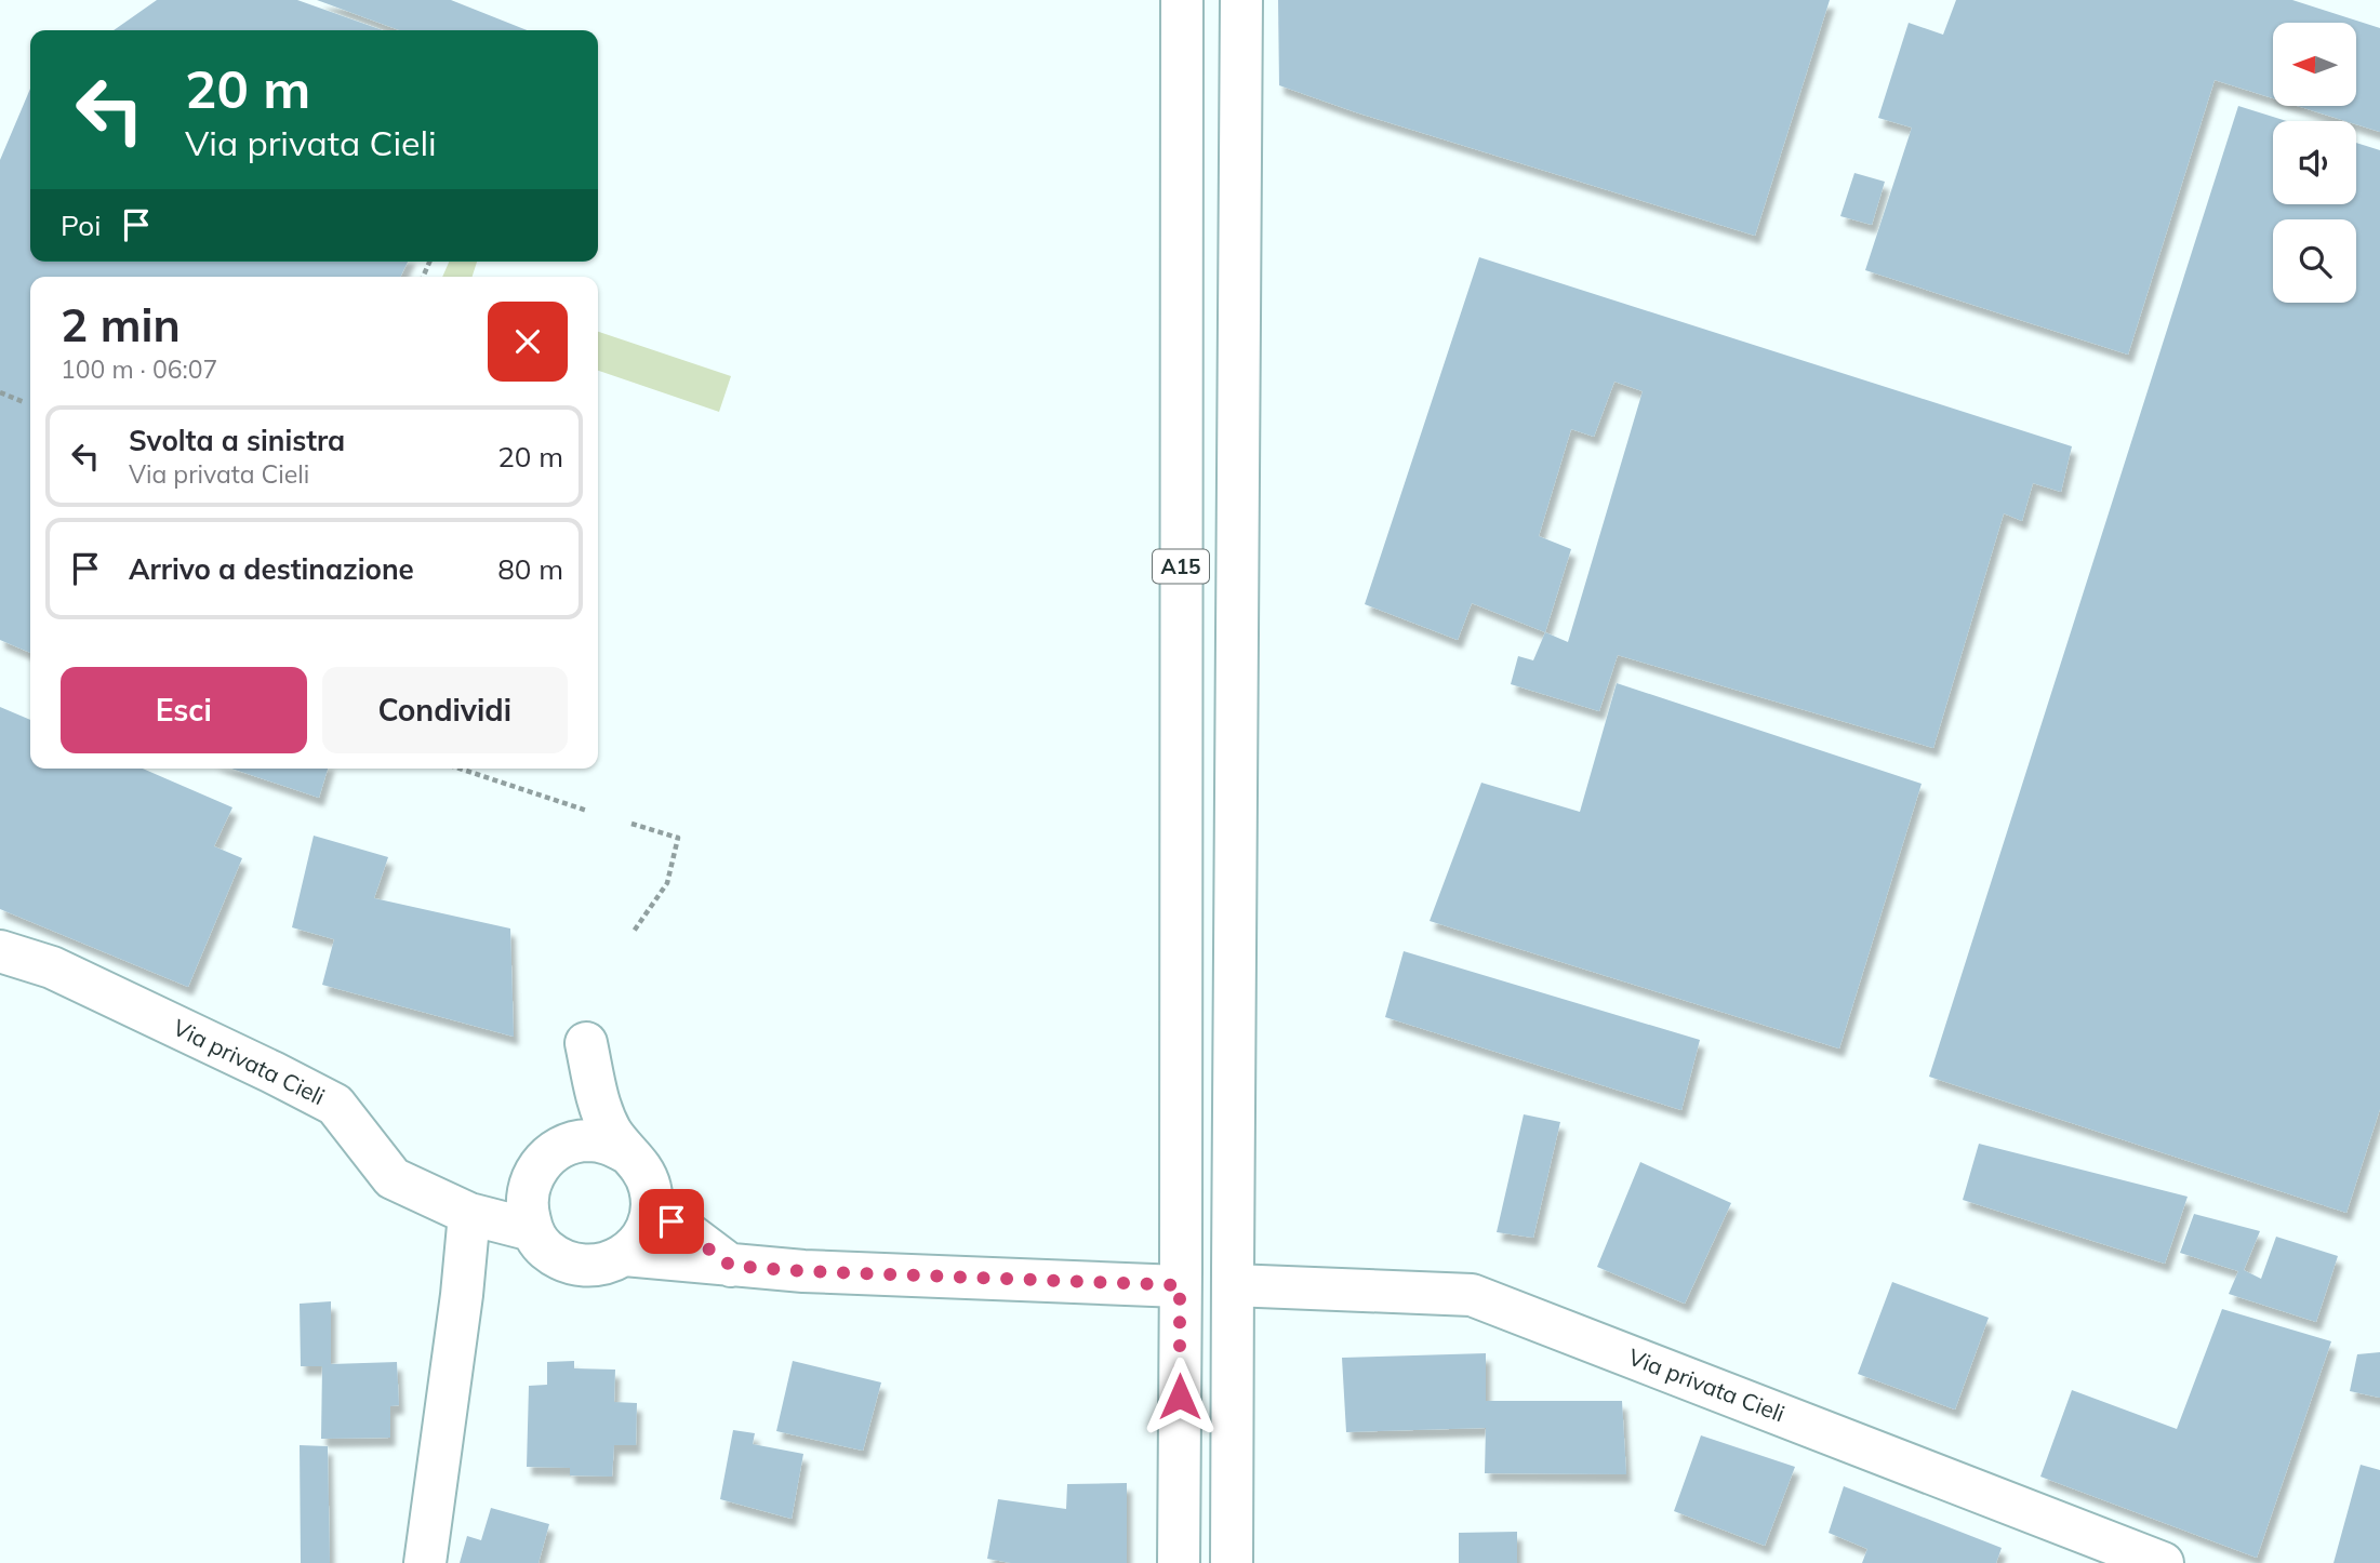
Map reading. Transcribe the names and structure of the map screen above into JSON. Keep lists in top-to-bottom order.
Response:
{
  "streets": {
    "main road": ["A15", "Via privata Cieli"]
  },
  "crossings": [
    ["A15", "Via privata Cieli"]
  ],
  "north": "left",
  "page": {
    "turn": ["20 m", "Via privata Cieli"],
    "then": "Poi",
    "heading": ["2 min", "100 m · 06:07"],
    "list": [
      {
        "name": "Svolta a sinistra",
        "note": "Via privata Cieli",
        "value": "20 m"
      },
      {
        "name": "Arrivo a destinazione",
        "value": "80 m"
      }
    ],
    "buttons": ["Esci", "Condividi"]
  }
}
